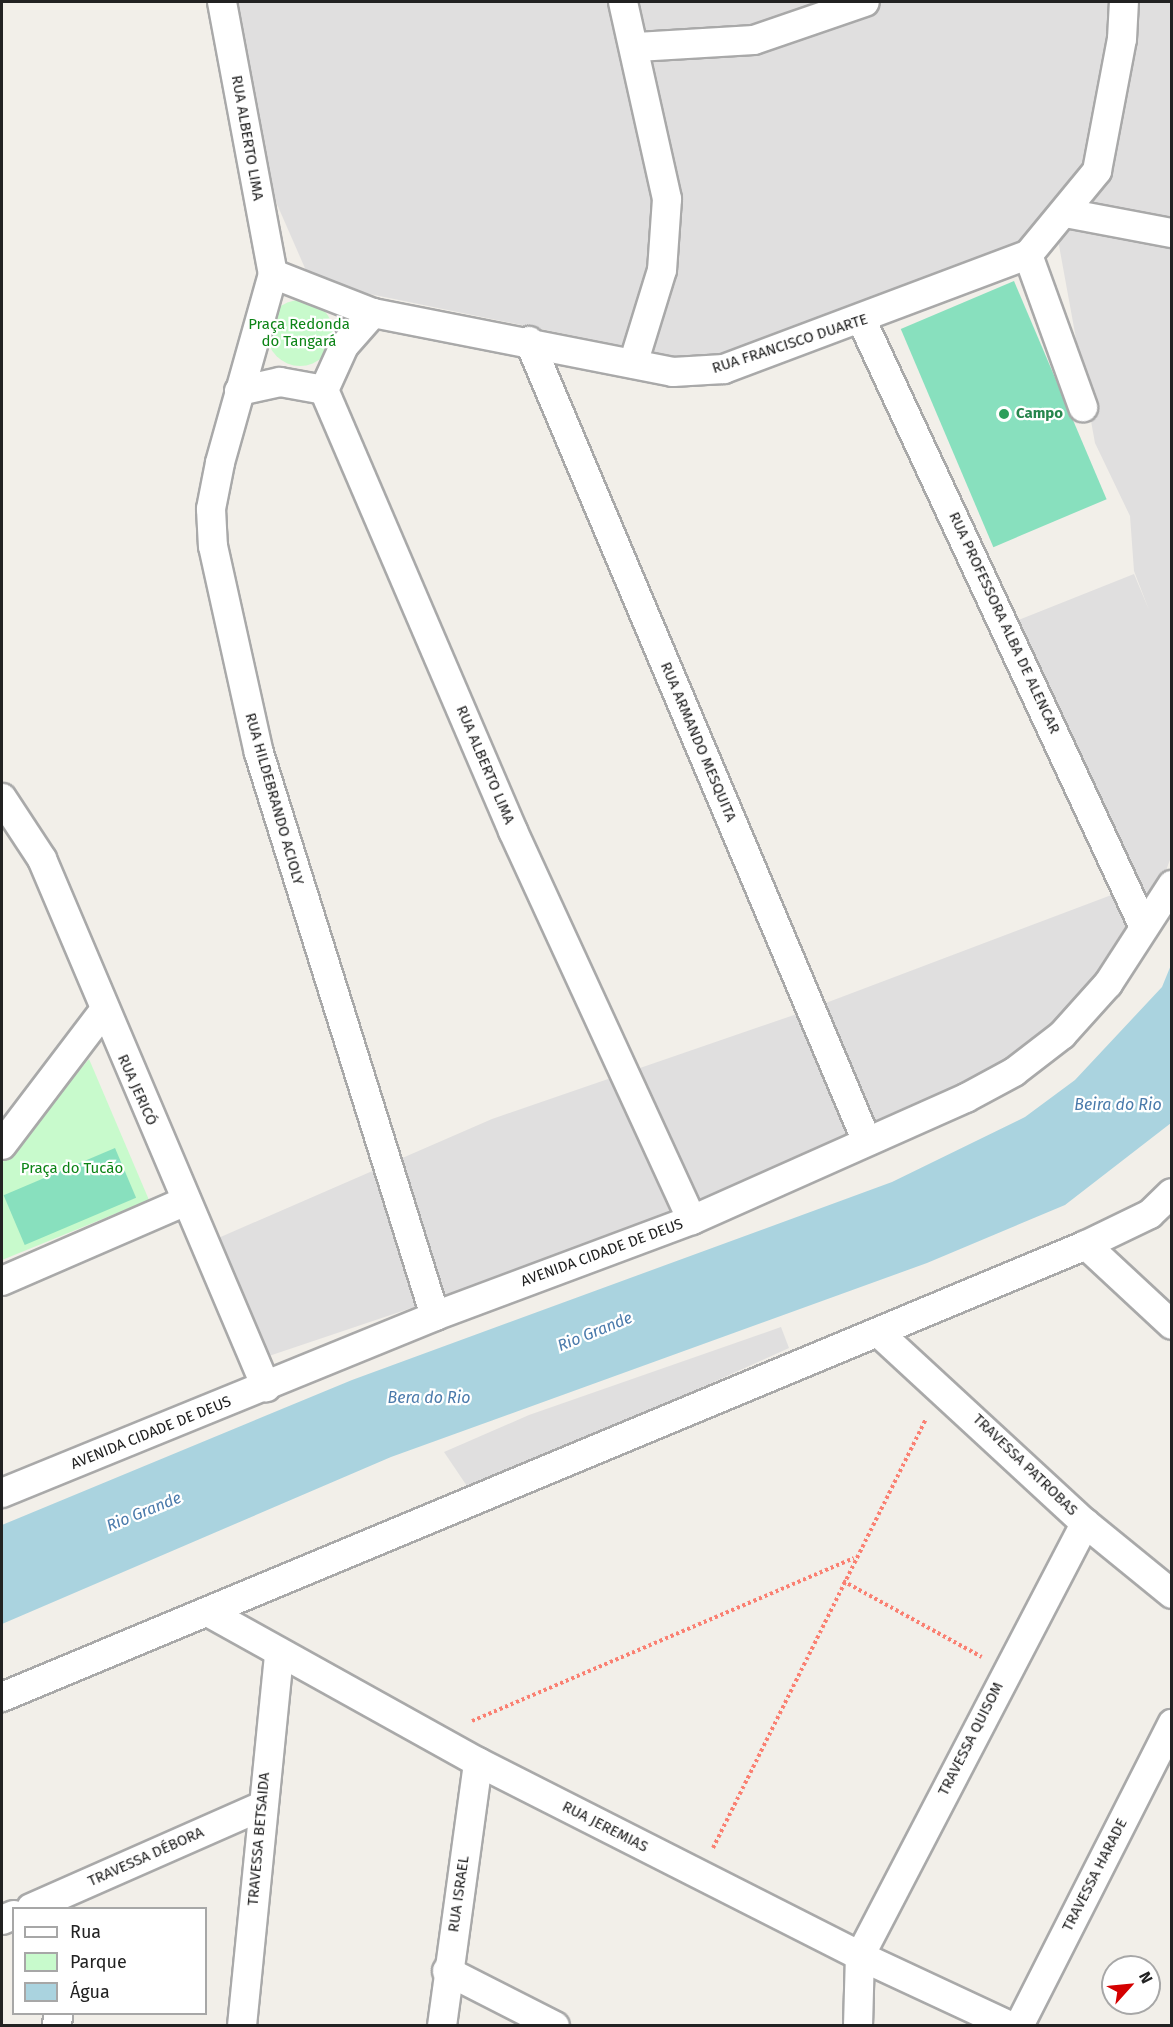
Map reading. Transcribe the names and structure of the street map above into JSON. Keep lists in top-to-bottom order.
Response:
{
  "streets": {
    "street": [
      "RUA ALBERTO LIMA",
      "RUA FRANCISCO DUARTE",
      "RUA PROFESSORA ALBA DE ALENCAR",
      "RUA ARMANDO MESQUITA",
      "RUA HILDEBRANDO ACIOLY",
      "RUA JERICÓ",
      "AVENIDA CIDADE DE DEUS",
      "TRAVESSA PATROBAS",
      "TRAVESSA QUISOM",
      "RUA JEREMIAS",
      "TRAVESSA BETSAIDA",
      "TRAVESSA DÉBORA",
      "TRAVESSA HARADE",
      "RUA ISRAEL"
    ]
  },
  "crossings": [
    ["RUA ALBERTO LIMA", "RUA FRANCISCO DUARTE"],
    ["RUA ALBERTO LIMA", "RUA HILDEBRANDO ACIOLY"],
    ["RUA ALBERTO LIMA", "AVENIDA CIDADE DE DEUS"],
    ["RUA FRANCISCO DUARTE", "RUA PROFESSORA ALBA DE ALENCAR"],
    ["RUA FRANCISCO DUARTE", "RUA ARMANDO MESQUITA"],
    ["RUA FRANCISCO DUARTE", "RUA HILDEBRANDO ACIOLY"],
    ["RUA PROFESSORA ALBA DE ALENCAR", "AVENIDA CIDADE DE DEUS"],
    ["RUA ARMANDO MESQUITA", "AVENIDA CIDADE DE DEUS"],
    ["RUA HILDEBRANDO ACIOLY", "AVENIDA CIDADE DE DEUS"],
    ["RUA JERICÓ", "AVENIDA CIDADE DE DEUS"],
    ["TRAVESSA PATROBAS", "TRAVESSA QUISOM"],
    ["TRAVESSA QUISOM", "RUA JEREMIAS"],
    ["RUA JEREMIAS", "TRAVESSA BETSAIDA"],
    ["RUA JEREMIAS", "RUA ISRAEL"],
    ["TRAVESSA BETSAIDA", "TRAVESSA DÉBORA"]
  ],
  "water": ["Beira do Rio", "Rio Grande", "Bera do Rio"],
  "parks": ["Praça Redonda do Tangará", "Praça do Tucão"],
  "places": ["Campo"],
  "legend": ["Rua", "Parque", "Água"],
  "north": "top right"
}
